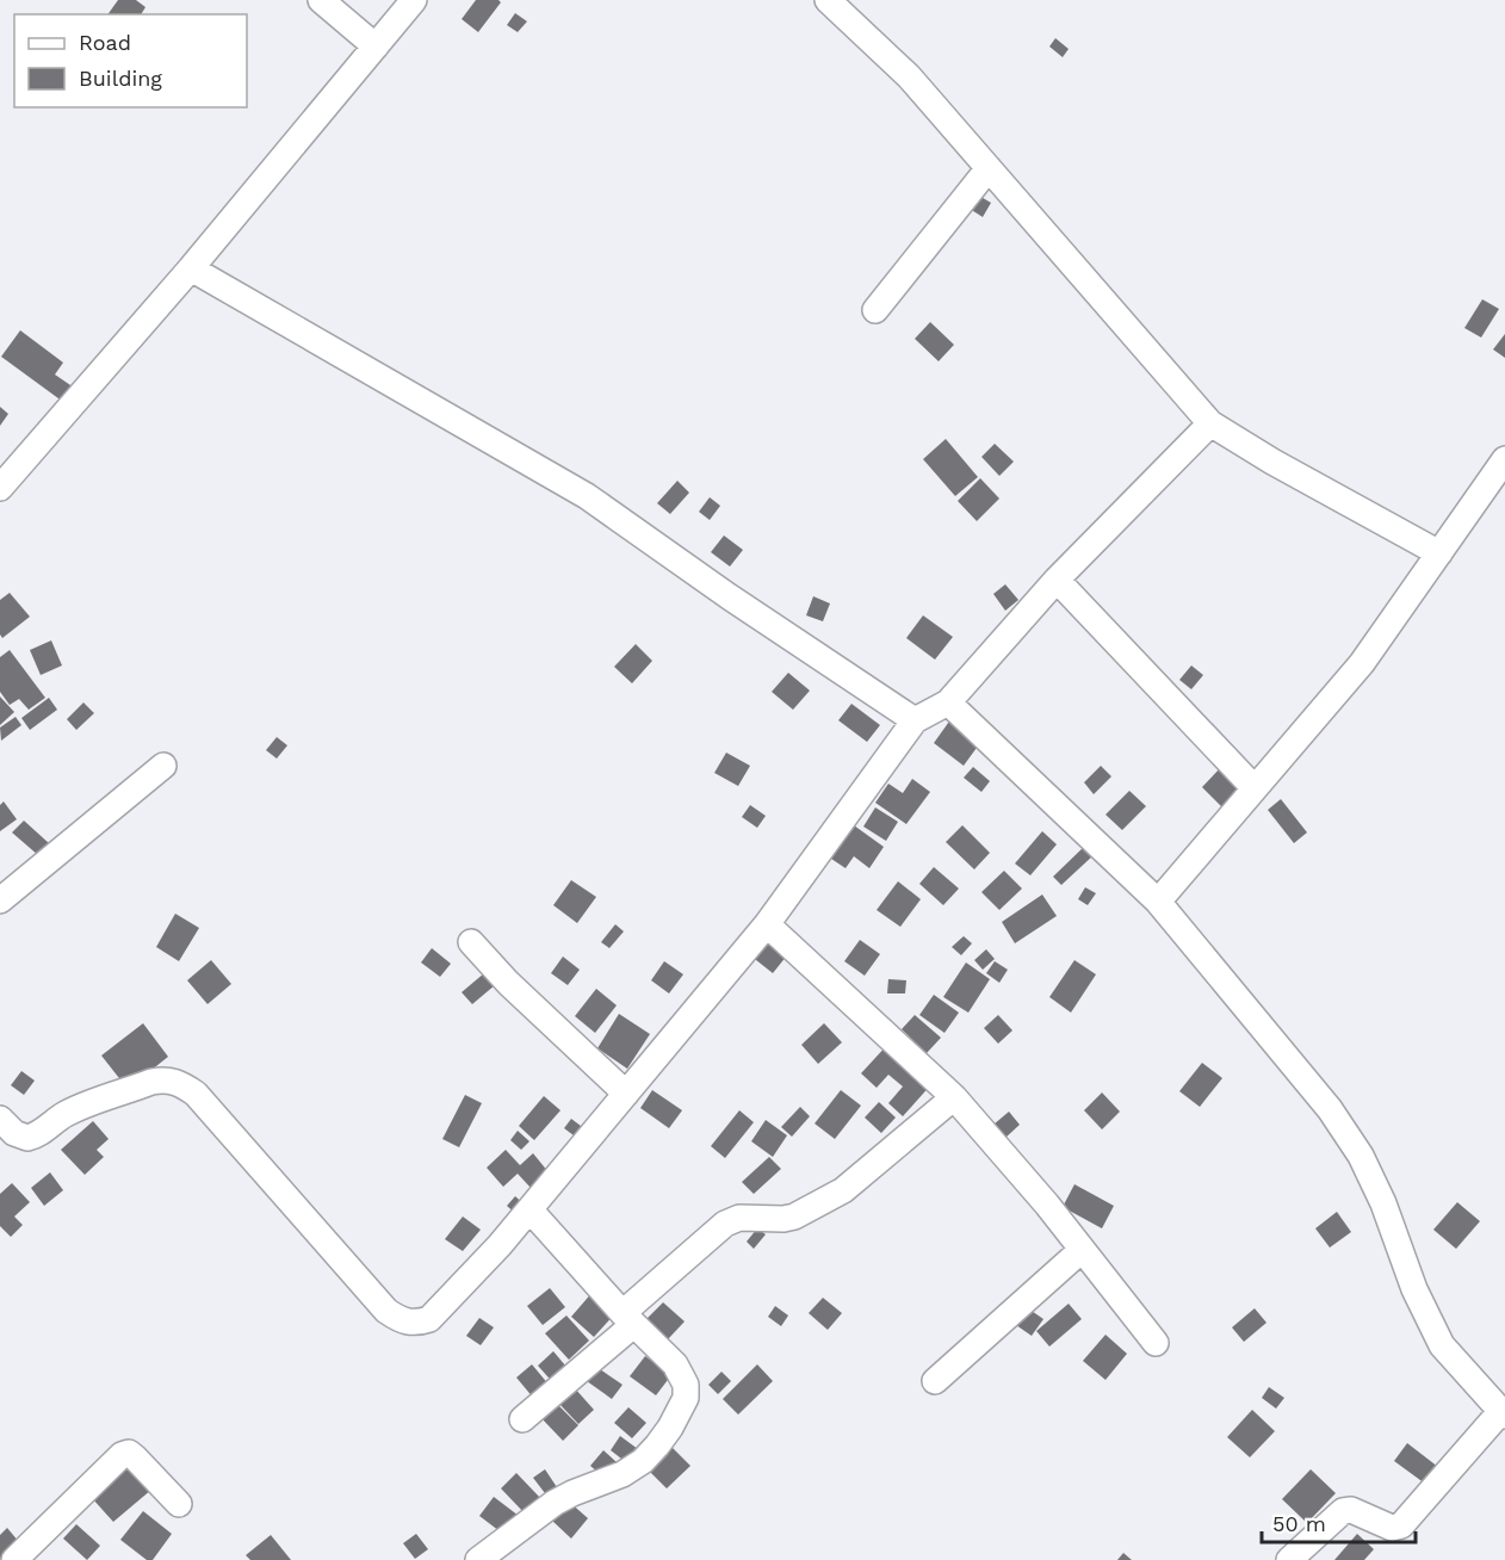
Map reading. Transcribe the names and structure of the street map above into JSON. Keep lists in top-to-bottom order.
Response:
{
  "legend": ["Road", "Building"],
  "scale_bar": "50 m"
}
